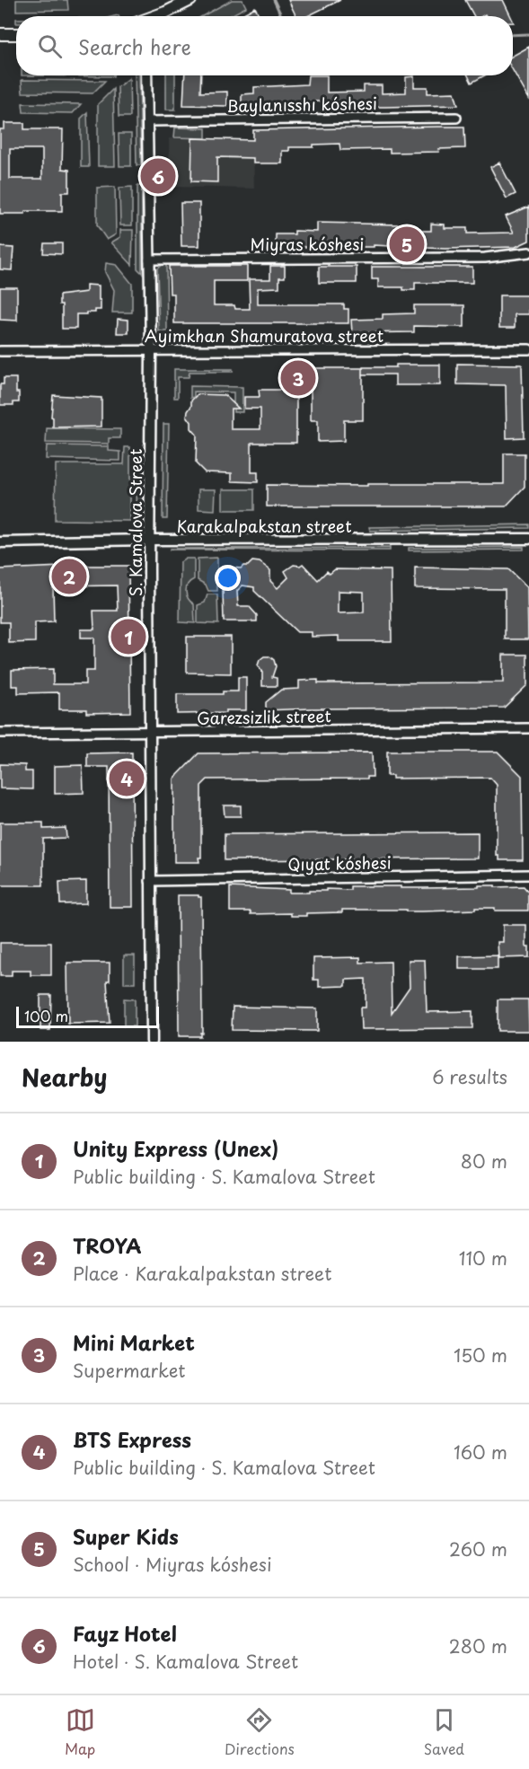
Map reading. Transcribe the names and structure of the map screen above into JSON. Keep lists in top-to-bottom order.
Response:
{
  "streets": {
    "street": [
      "Baylanısshı kóshesi",
      "Miyras kóshesi",
      "Ayimkhan Shamuratova street",
      "S. Kamalova Street",
      "Karakalpakstan street",
      "Garezsizlik street",
      "Qıyat kóshesi"
    ]
  },
  "crossings": [
    ["Baylanısshı kóshesi", "S. Kamalova Street"],
    ["Miyras kóshesi", "S. Kamalova Street"],
    ["Ayimkhan Shamuratova street", "S. Kamalova Street"],
    ["S. Kamalova Street", "Karakalpakstan street"],
    ["S. Kamalova Street", "Garezsizlik street"],
    ["S. Kamalova Street", "Qıyat kóshesi"]
  ],
  "scale_bar": "100 m",
  "page": {
    "search": "Search here",
    "pins": [
      "6",
      "5",
      "3",
      "2",
      "1",
      "4"
    ],
    "scale": "100 m",
    "heading": ["Nearby", "6 results"],
    "list": [
      {
        "mark": "1",
        "name": "Unity Express (Unex)",
        "note": "Public building · S. Kamalova Street",
        "value": "80 m"
      },
      {
        "mark": "2",
        "name": "TROYA",
        "note": "Place · Karakalpakstan street",
        "value": "110 m"
      },
      {
        "mark": "3",
        "name": "Mini Market",
        "note": "Supermarket",
        "value": "150 m"
      },
      {
        "mark": "4",
        "name": "BTS Express",
        "note": "Public building · S. Kamalova Street",
        "value": "160 m"
      },
      {
        "mark": "5",
        "name": "Super Kids",
        "note": "School · Miyras kóshesi",
        "value": "260 m"
      },
      {
        "mark": "6",
        "name": "Fayz Hotel",
        "note": "Hotel · S. Kamalova Street",
        "value": "280 m"
      }
    ],
    "nav": ["Map", "Directions", "Saved"]
  }
}
